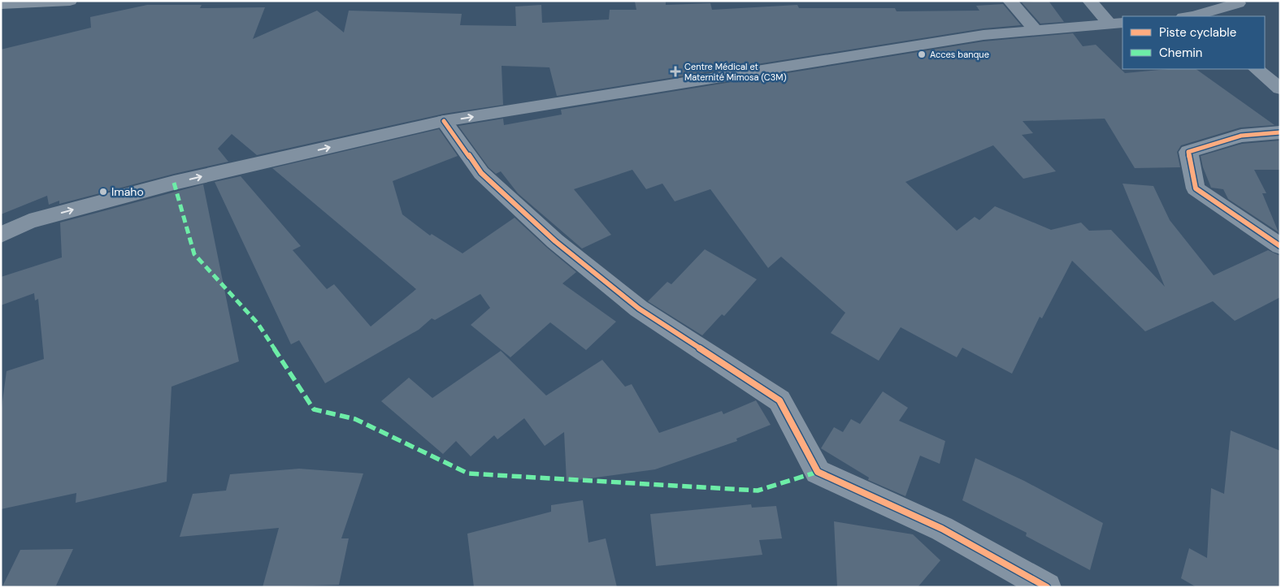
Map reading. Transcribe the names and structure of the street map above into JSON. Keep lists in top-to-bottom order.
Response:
{
  "places": {
    "other": ["Acces banque", "Imaho"],
    "health": ["Centre Médical et Maternité Mimosa (C3M)"]
  },
  "legend": ["Piste cyclable", "Chemin"]
}
